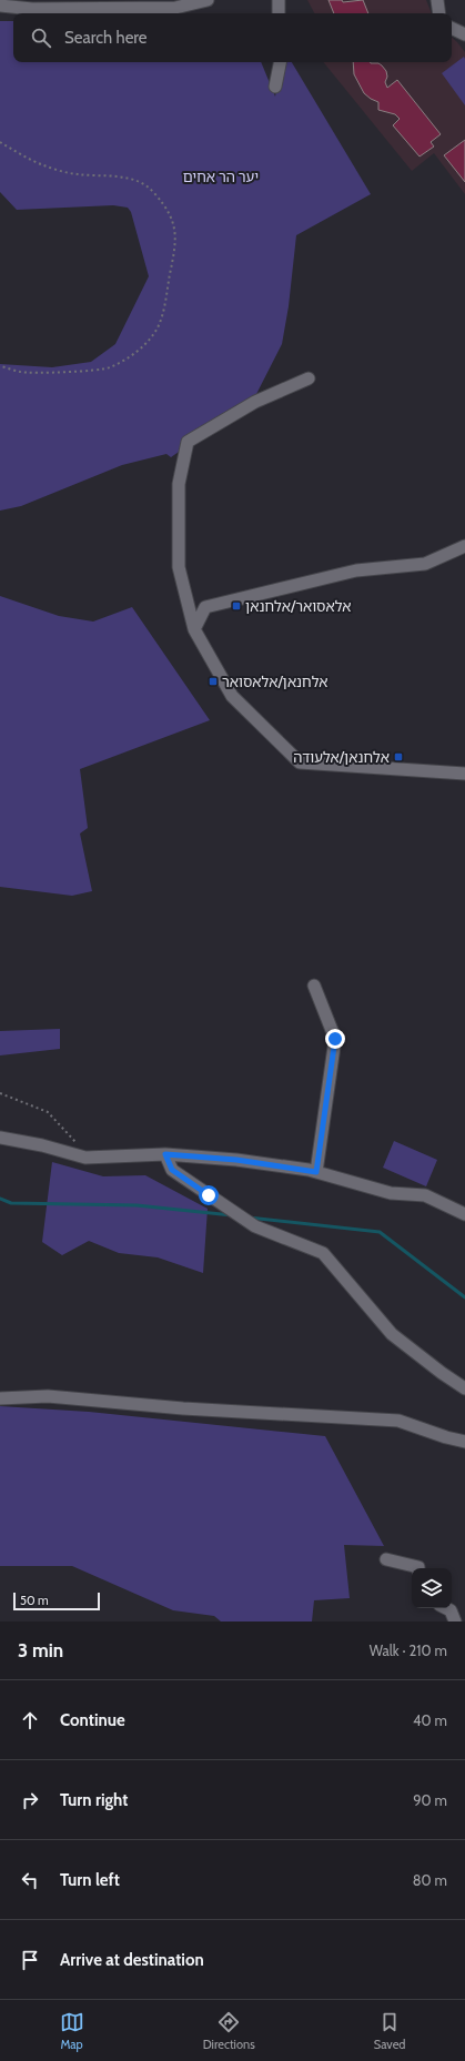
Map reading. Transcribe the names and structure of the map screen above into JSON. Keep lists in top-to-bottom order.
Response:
{
  "parks": ["יער הר אחים"],
  "places": {
    "transit": ["אלאסואר/אלחנאן", "אלחנאן/אלאסואר", "אלחנאן/אלעודה"]
  },
  "scale_bar": "50 m",
  "page": {
    "search": "Search here",
    "scale": "50 m",
    "heading": ["3 min", "Walk · 210 m"],
    "list": [
      ["Continue", "40 m"],
      ["Turn right", "90 m"],
      ["Turn left", "80 m"],
      "Arrive at destination"
    ],
    "nav": ["Map", "Directions", "Saved"]
  }
}
